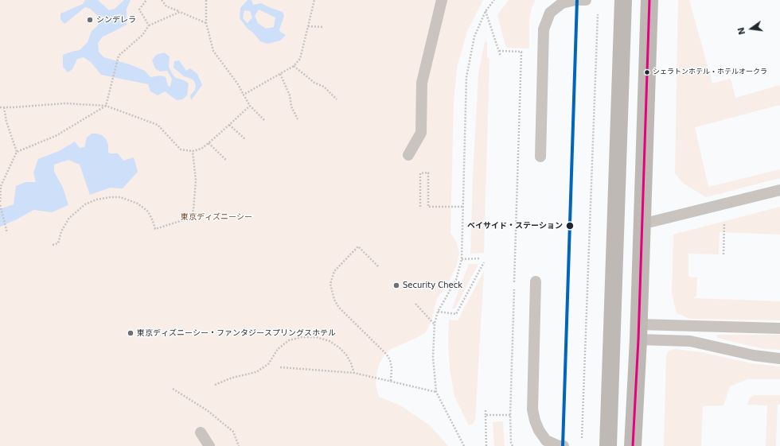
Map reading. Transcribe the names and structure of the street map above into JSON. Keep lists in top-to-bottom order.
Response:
{
  "parks": ["東京ディズニーシー"],
  "places": [
    "シンデレラ",
    "シェラトンホテル・ホテルオークラ",
    "ベイサイド・ステーション",
    "Security Check",
    "東京ディズニーシー・ファンタジースプリングスホテル"
  ],
  "north": "left"
}
